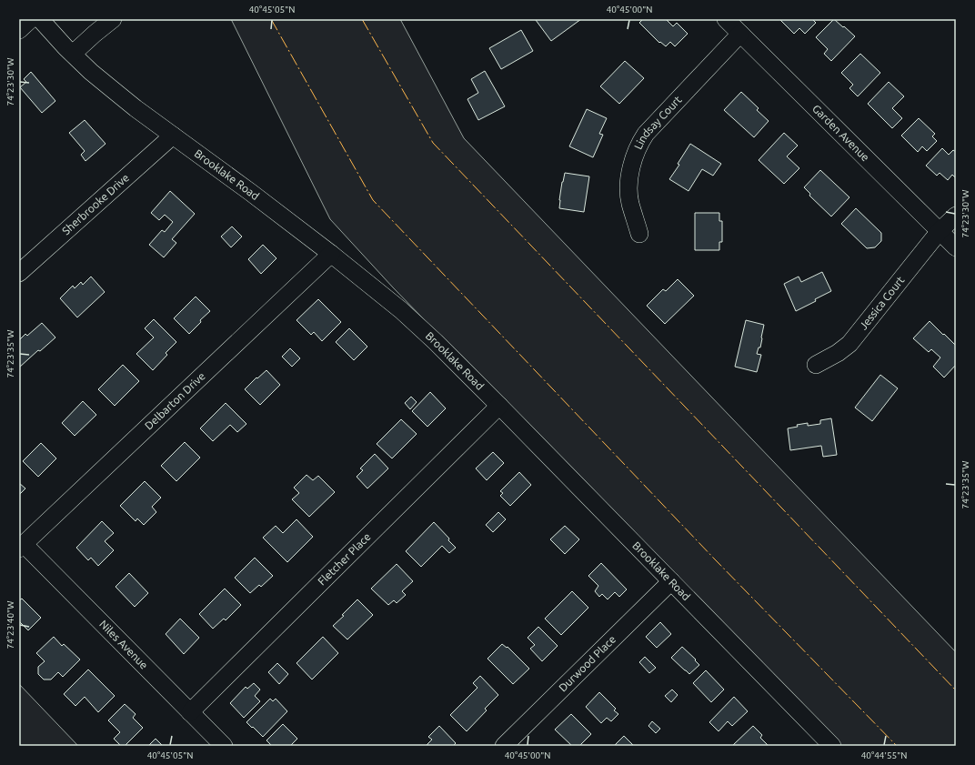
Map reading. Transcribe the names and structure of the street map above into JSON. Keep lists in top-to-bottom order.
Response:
{
  "streets": {
    "street": [
      "Lindsay Court",
      "Garden Avenue",
      "Brooklake Road",
      "Sherbrooke Drive",
      "Jessica Court",
      "Delbarton Drive",
      "Fletcher Place",
      "Niles Avenue",
      "Durwood Place"
    ]
  },
  "crossings": [
    ["Lindsay Court", "Garden Avenue"],
    ["Garden Avenue", "Jessica Court"],
    ["Brooklake Road", "Sherbrooke Drive"],
    ["Brooklake Road", "Delbarton Drive"],
    ["Brooklake Road", "Fletcher Place"],
    ["Brooklake Road", "Durwood Place"],
    ["Delbarton Drive", "Niles Avenue"],
    ["Fletcher Place", "Niles Avenue"]
  ],
  "coordinates": [
    "40°45'05\"N",
    "40°45'00\"N",
    "74°23'30\"W",
    "74°23'35\"W",
    "74°23'40\"W",
    "40°44'55\"N"
  ]
}
